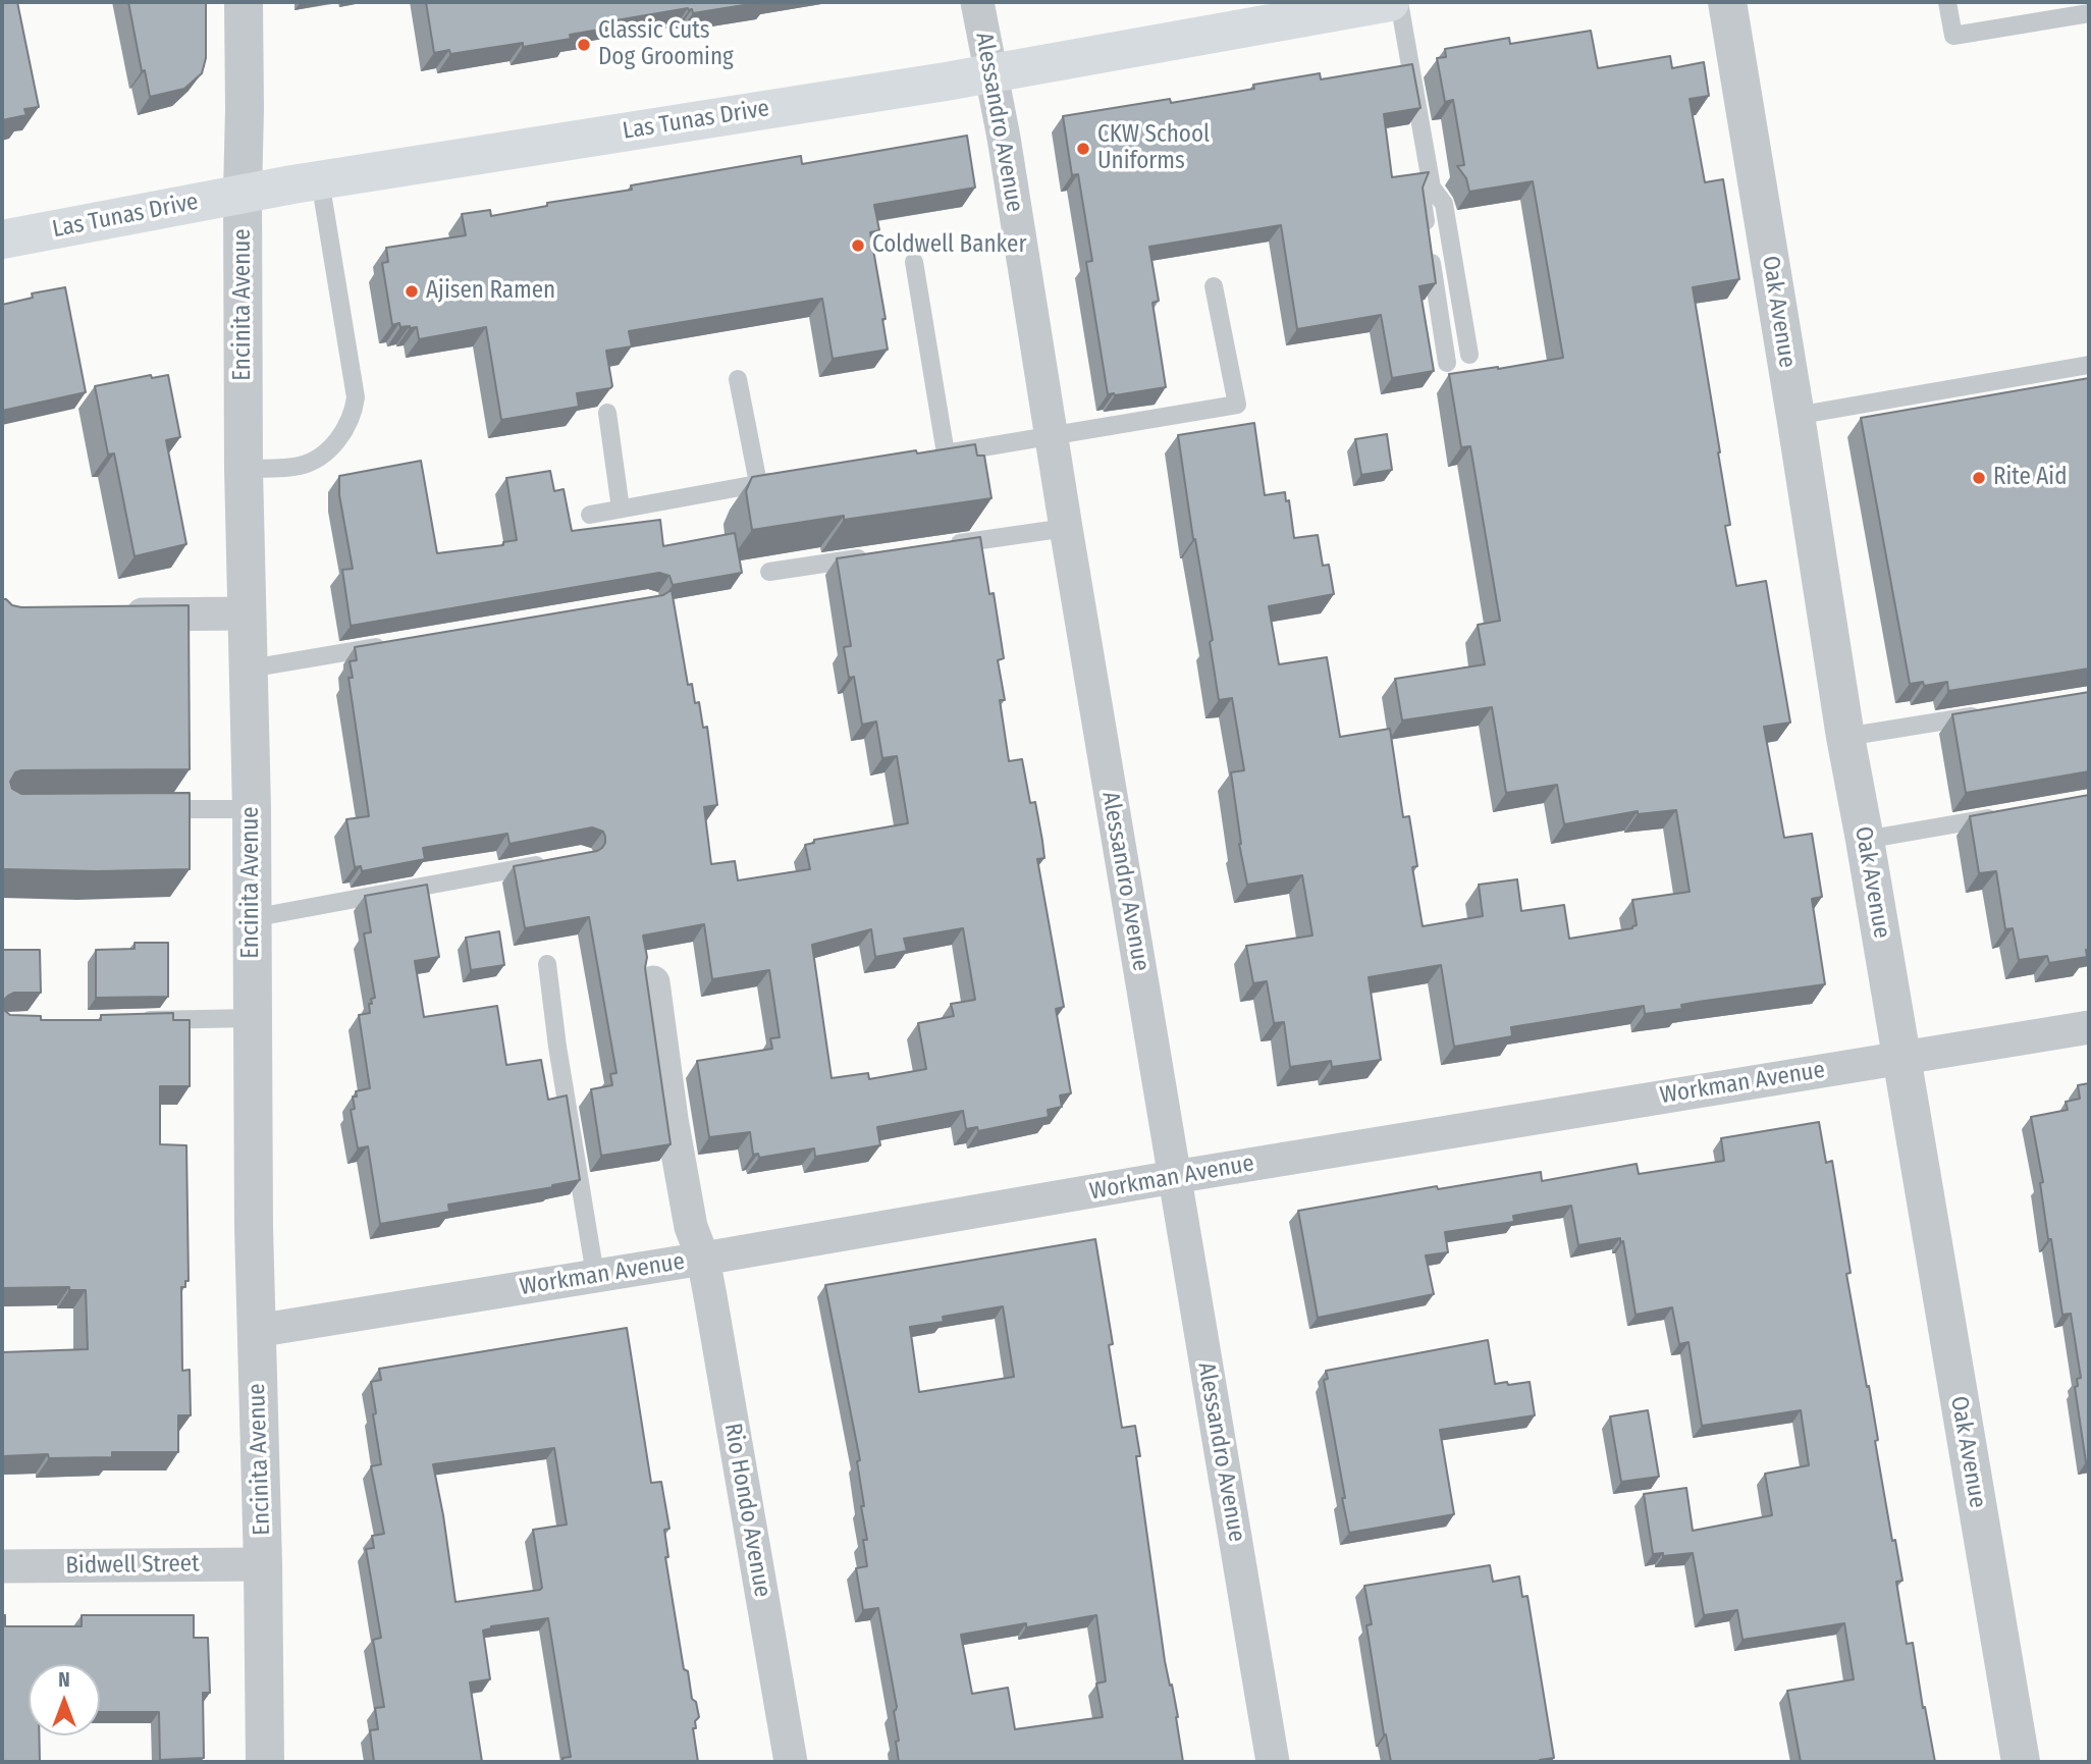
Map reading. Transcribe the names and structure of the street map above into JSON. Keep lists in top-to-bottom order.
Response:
{
  "streets": {
    "main road": ["Las Tunas Drive"],
    "street": [
      "Alessandro Avenue",
      "Encinita Avenue",
      "Oak Avenue",
      "Workman Avenue",
      "Rio Hondo Avenue",
      "Bidwell Street"
    ]
  },
  "crossings": [
    ["Las Tunas Drive", "Alessandro Avenue"],
    ["Las Tunas Drive", "Encinita Avenue"],
    ["Alessandro Avenue", "Workman Avenue"],
    ["Encinita Avenue", "Workman Avenue"],
    ["Encinita Avenue", "Bidwell Street"],
    ["Oak Avenue", "Workman Avenue"],
    ["Workman Avenue", "Rio Hondo Avenue"]
  ],
  "places": [
    "Classic Cuts Dog Grooming",
    "CKW School Uniforms",
    "Coldwell Banker",
    "Ajisen Ramen",
    "Rite Aid"
  ],
  "north": "top"
}
